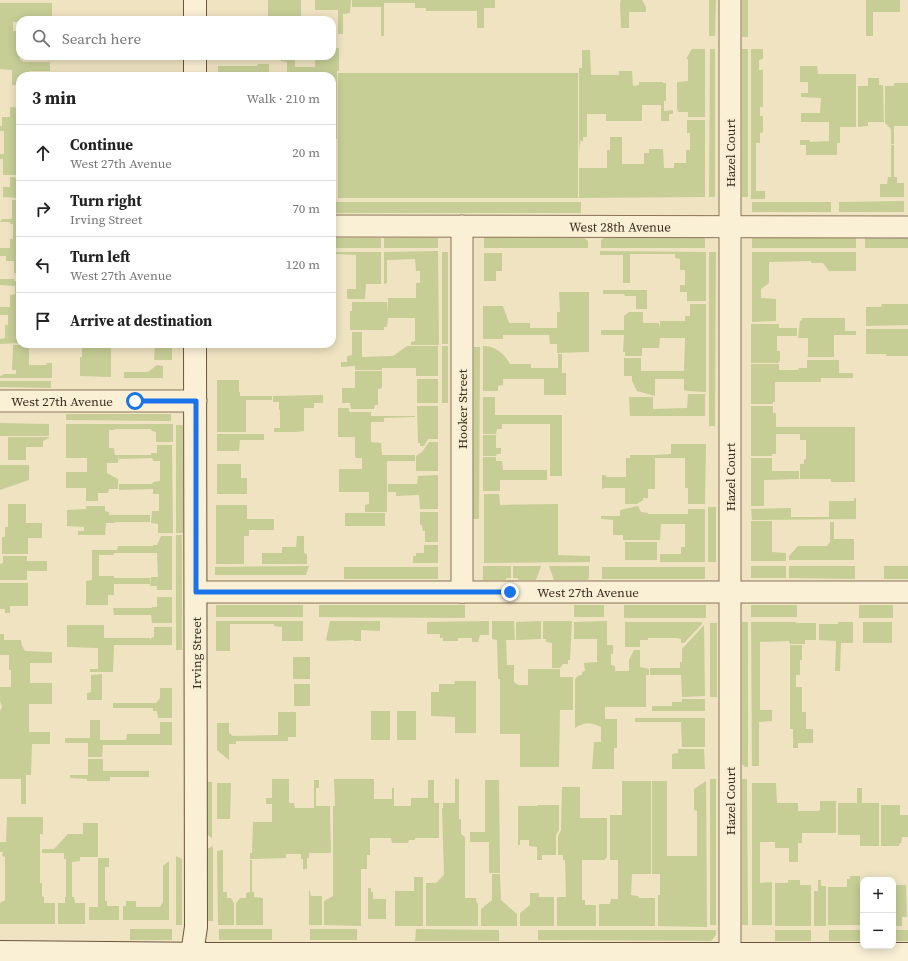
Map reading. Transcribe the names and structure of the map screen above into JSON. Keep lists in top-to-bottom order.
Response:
{
  "streets": {
    "street": [
      "Hazel Court",
      "West 28th Avenue",
      "West 27th Avenue",
      "Hooker Street",
      "Irving Street"
    ]
  },
  "crossings": [
    ["Hazel Court", "West 28th Avenue"],
    ["Hazel Court", "West 27th Avenue"],
    ["West 28th Avenue", "Hooker Street"],
    ["West 27th Avenue", "Hooker Street"],
    ["West 27th Avenue", "Irving Street"]
  ],
  "page": {
    "search": "Search here",
    "heading": ["3 min", "Walk · 210 m"],
    "list": [
      ["Continue", "West 27th Avenue", "20 m"],
      ["Turn right", "Irving Street", "70 m"],
      ["Turn left", "West 27th Avenue", "120 m"],
      "Arrive at destination"
    ],
    "map_buttons": ["+", "−"]
  }
}
